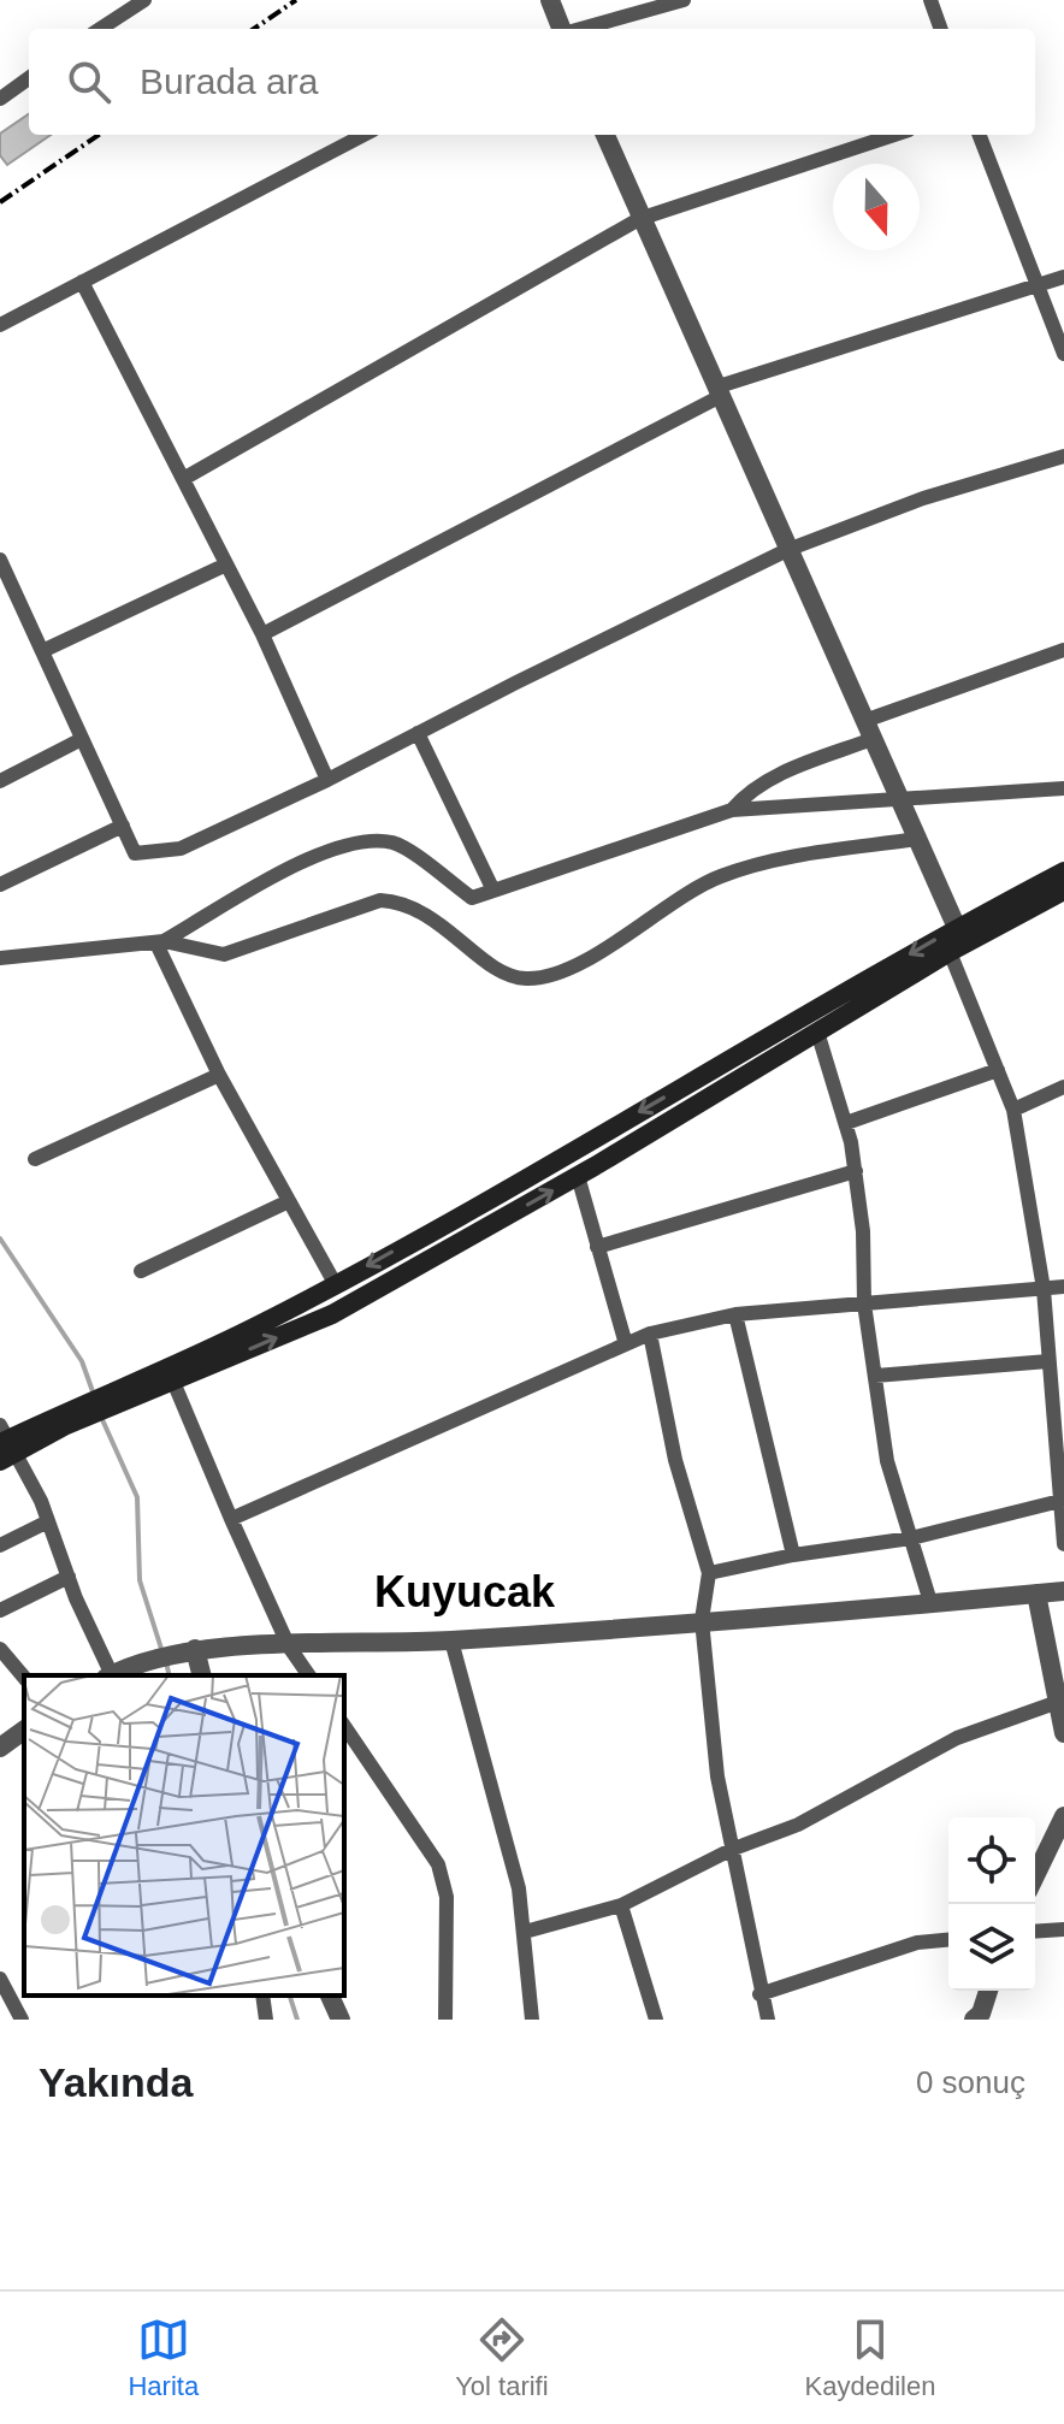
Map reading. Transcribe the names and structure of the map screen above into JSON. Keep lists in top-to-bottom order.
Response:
{
  "districts": ["Kuyucak"],
  "north": "bottom",
  "page": {
    "search": "Burada ara",
    "heading": ["Yakında", "0 sonuç"],
    "nav": ["Harita", "Yol tarifi", "Kaydedilen"]
  }
}
